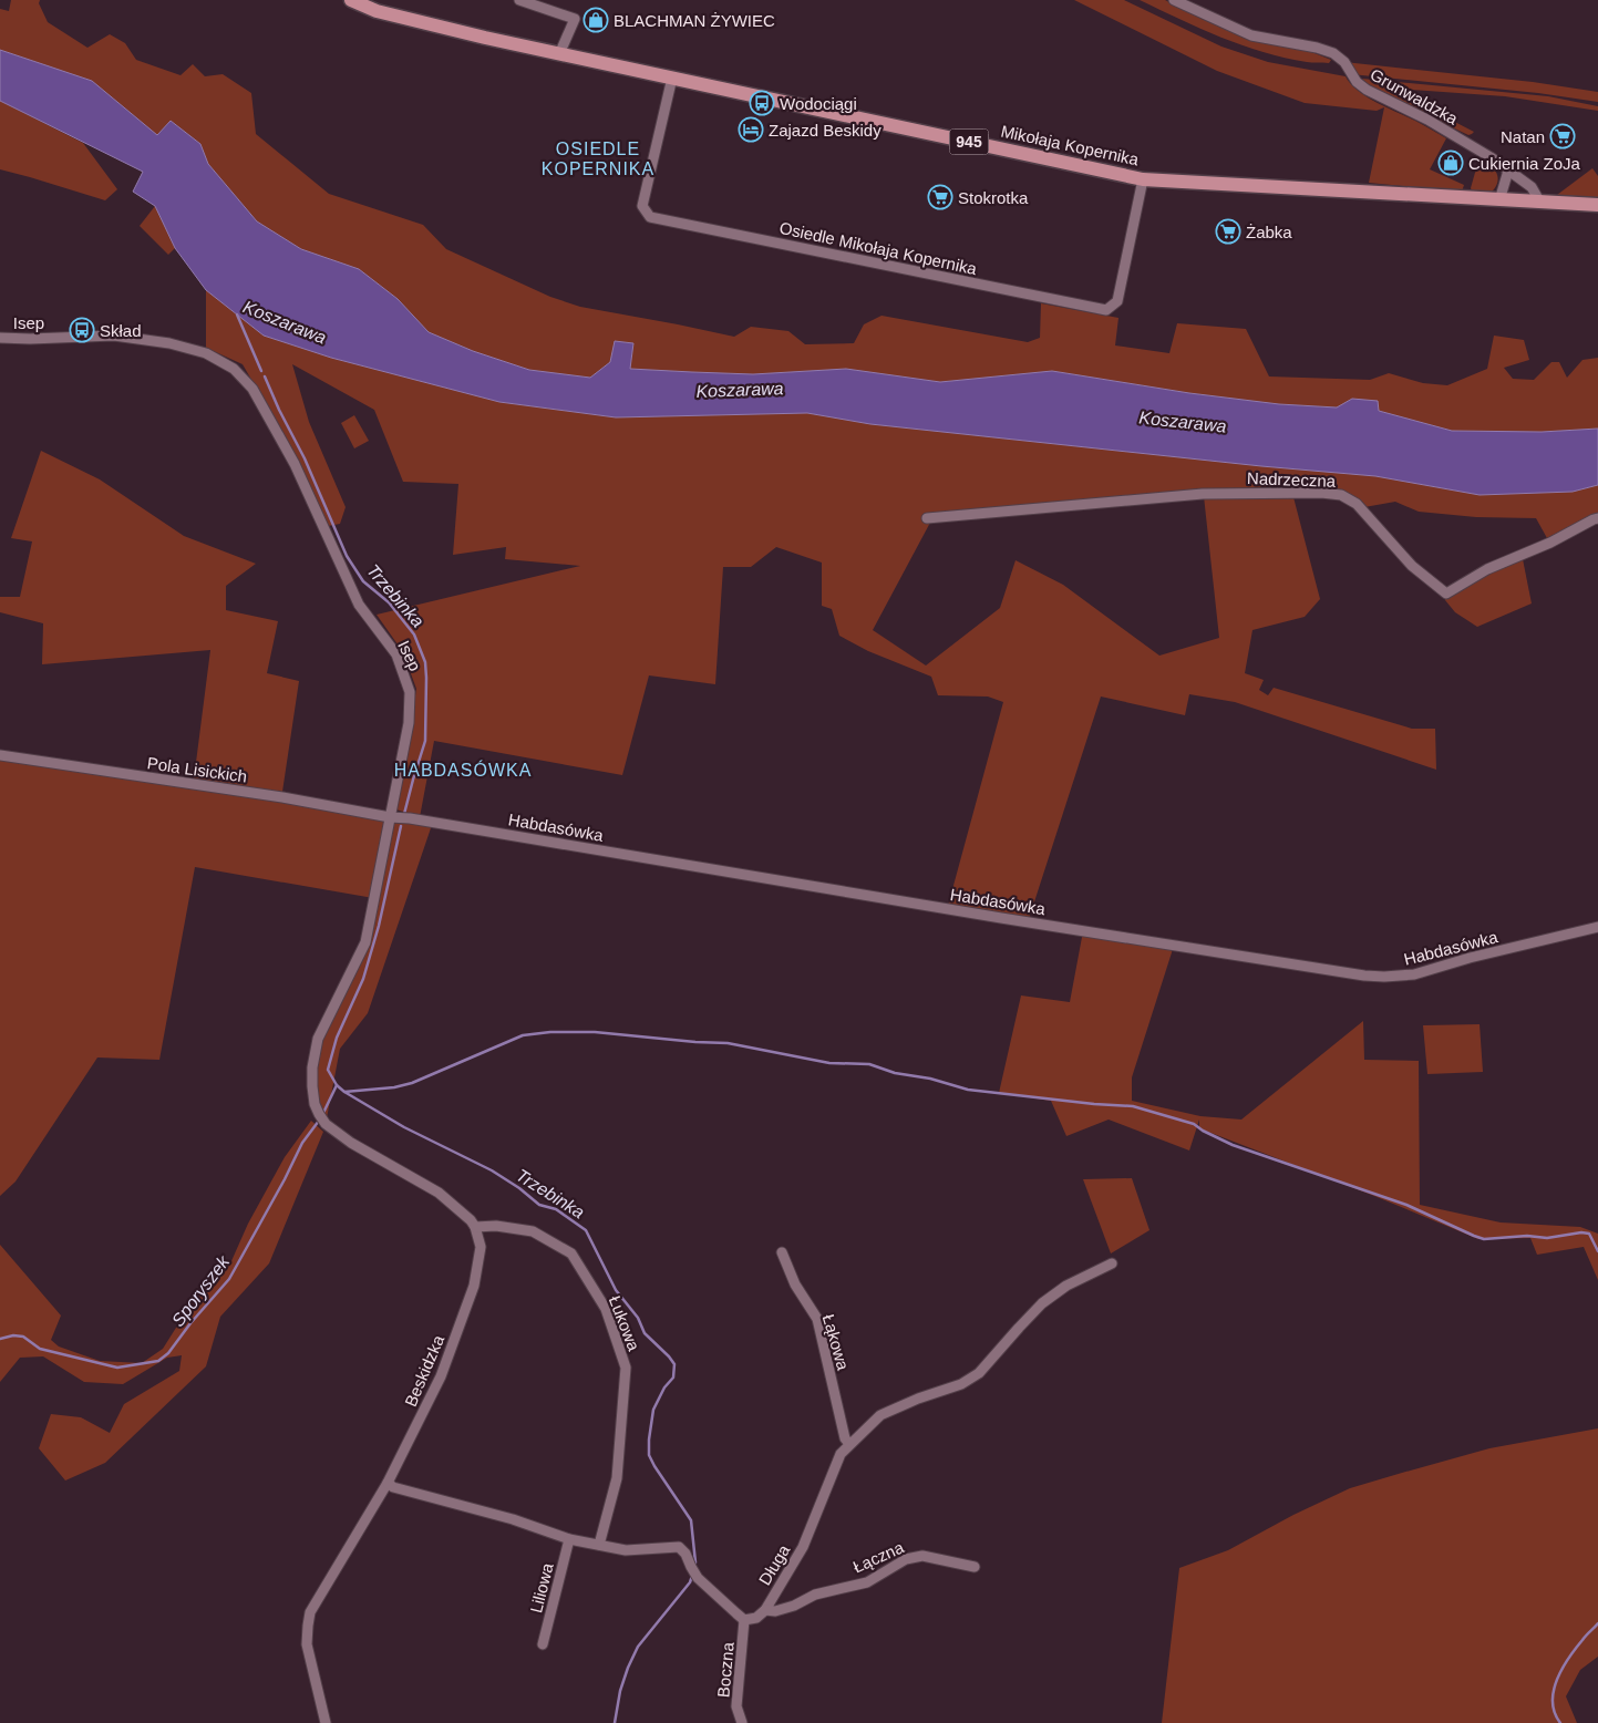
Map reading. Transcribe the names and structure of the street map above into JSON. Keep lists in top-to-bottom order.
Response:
{
  "streets": {
    "main road": ["945", "Mikołaja Kopernika"],
    "street": [
      "Grunwaldzka",
      "Osiedle Mikołaja Kopernika",
      "Isep",
      "Nadrzeczna",
      "Pola Lisickich",
      "Habdasówka",
      "Łukowa",
      "Łąkowa",
      "Beskidzka",
      "Łączna",
      "Długa",
      "Liliowa",
      "Boczna"
    ]
  },
  "crossings": [
    ["Grunwaldzka", "Mikołaja Kopernika"],
    ["Mikołaja Kopernika", "Osiedle Mikołaja Kopernika"],
    ["Isep", "Pola Lisickich"],
    ["Isep", "Habdasówka"],
    ["Isep", "Łukowa"],
    ["Isep", "Beskidzka"],
    ["Pola Lisickich", "Habdasówka"],
    ["Łukowa", "Beskidzka"],
    ["Łąkowa", "Długa"],
    ["Łączna", "Długa"],
    ["Długa", "Boczna"]
  ],
  "districts": ["OSIEDLE KOPERNIKA", "HABDASÓWKA"],
  "water": ["Koszarawa", "Trzebinka", "Sporyszek"],
  "places": {
    "shop": ["BLACHMAN ŻYWIEC", "Cukiernia ZoJa"],
    "bus stop": ["Wodociągi", "Skład"],
    "hotel": ["Zajazd Beskidy"],
    "supermarket": ["Natan", "Stokrotka", "Żabka"]
  }
}
